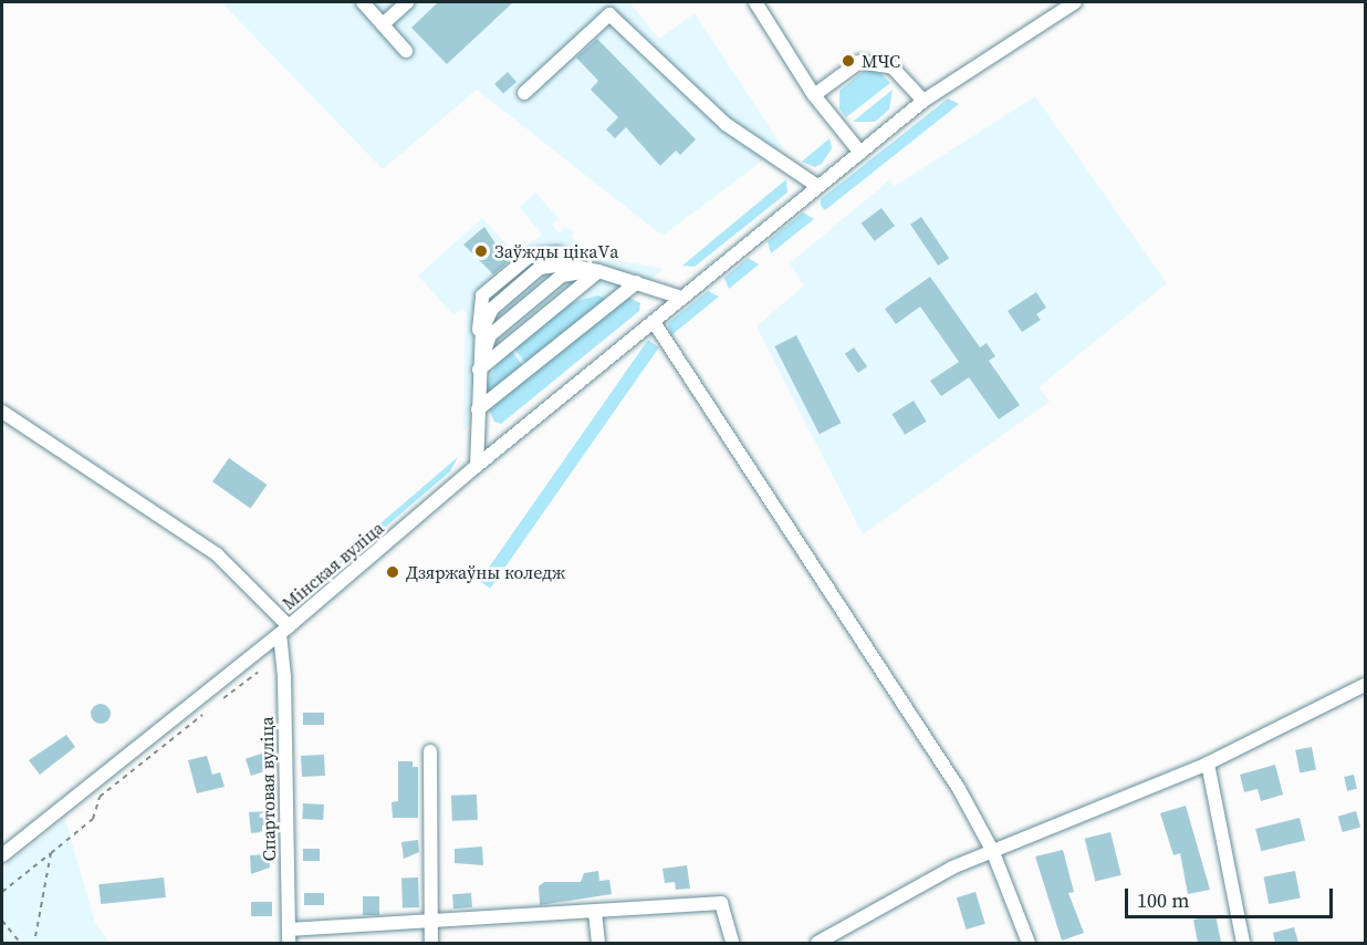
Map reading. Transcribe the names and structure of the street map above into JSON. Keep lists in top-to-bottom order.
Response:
{
  "streets": {
    "street": ["Мінская вуліца", "Спартовая вуліца"]
  },
  "crossings": [
    ["Мінская вуліца", "Спартовая вуліца"]
  ],
  "places": ["МЧС", "Заўжды цікаVа", "Дзяржаўны коледж"],
  "scale_bar": "100 m"
}
